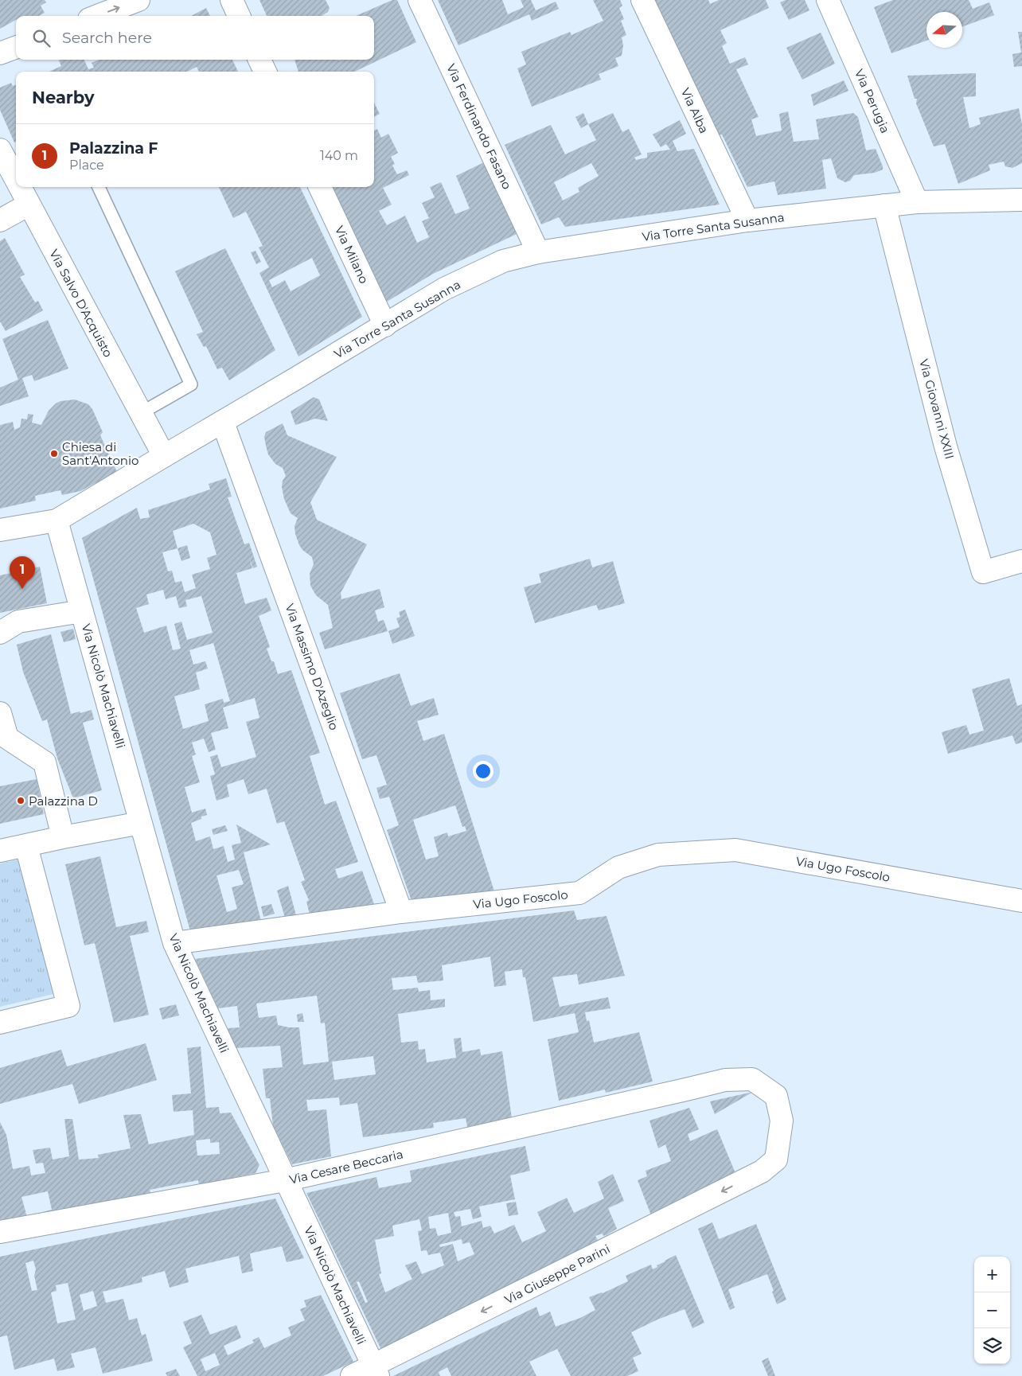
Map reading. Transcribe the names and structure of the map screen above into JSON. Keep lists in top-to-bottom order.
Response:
{
  "streets": {
    "street": [
      "Via Perugia",
      "Via Alba",
      "Via Ferdinando Fasano",
      "Via Torre Santa Susanna",
      "Via Milano",
      "Via Salvo D'Acquisto",
      "Via Giovanni XXIII",
      "Via Massimo D'Azeglio",
      "Via Nicolò Machiavelli",
      "Via Ugo Foscolo",
      "Via Cesare Beccaria",
      "Via Giuseppe Parini"
    ]
  },
  "crossings": [
    ["Via Perugia", "Via Torre Santa Susanna"],
    ["Via Alba", "Via Torre Santa Susanna"],
    ["Via Ferdinando Fasano", "Via Torre Santa Susanna"],
    ["Via Torre Santa Susanna", "Via Milano"],
    ["Via Torre Santa Susanna", "Via Salvo D'Acquisto"],
    ["Via Torre Santa Susanna", "Via Giovanni XXIII"],
    ["Via Torre Santa Susanna", "Via Massimo D'Azeglio"],
    ["Via Torre Santa Susanna", "Via Nicolò Machiavelli"],
    ["Via Massimo D'Azeglio", "Via Ugo Foscolo"],
    ["Via Nicolò Machiavelli", "Via Ugo Foscolo"],
    ["Via Nicolò Machiavelli", "Via Cesare Beccaria"],
    ["Via Nicolò Machiavelli", "Via Giuseppe Parini"],
    ["Via Cesare Beccaria", "Via Giuseppe Parini"]
  ],
  "one_way": ["Via Giuseppe Parini"],
  "places": ["Chiesa di Sant'Antonio", "Palazzina D"],
  "north": "left",
  "page": {
    "search": "Search here",
    "heading": "Nearby",
    "list": [
      {
        "mark": "1",
        "name": "Palazzina F",
        "note": "Place",
        "value": "140 m"
      }
    ],
    "pins": "1",
    "map_buttons": ["+", "−"]
  }
}
